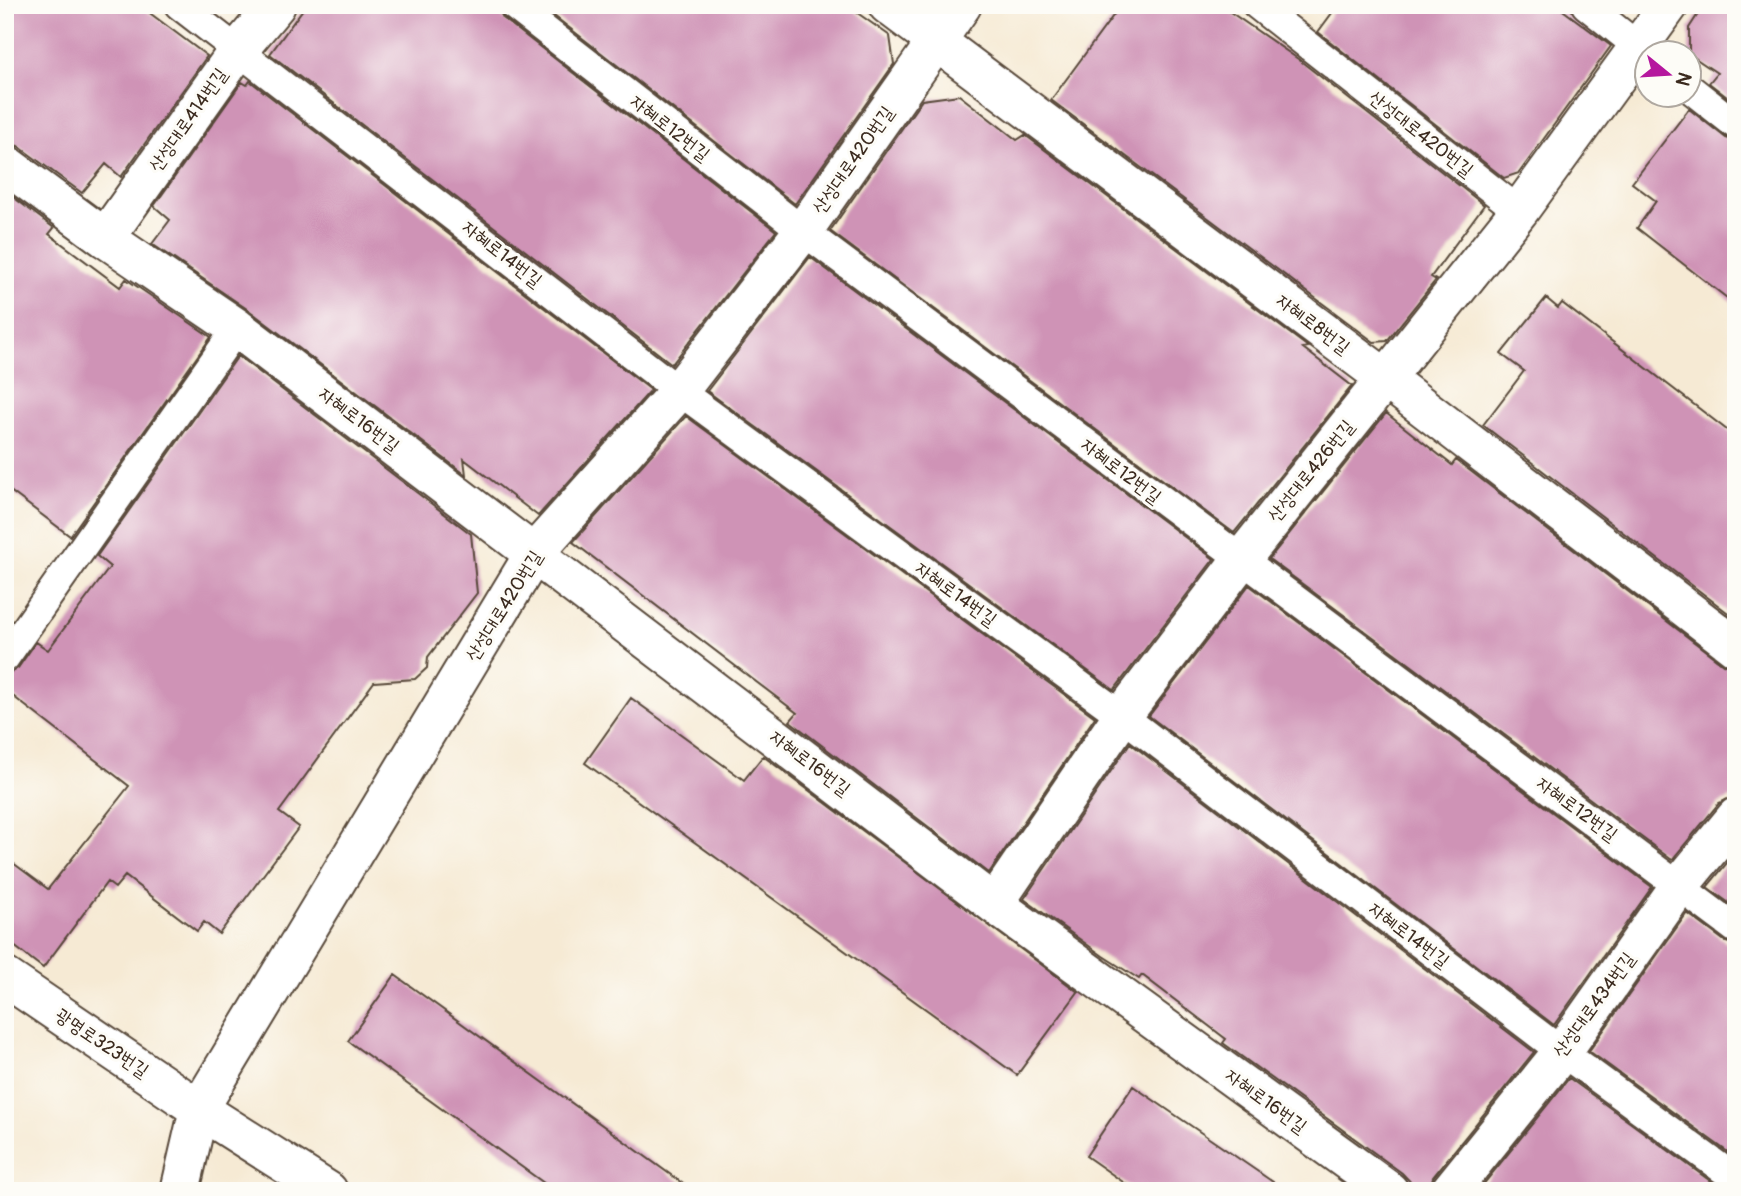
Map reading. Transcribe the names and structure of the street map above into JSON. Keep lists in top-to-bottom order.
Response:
{
  "streets": {
    "street": [
      "산성대로414번길",
      "산성대로420번길",
      "자혜로8번길",
      "자혜로16번길",
      "산성대로426번길",
      "산성대로434번길",
      "광명로323번길"
    ],
    "lane": ["자혜로12번길", "자혜로14번길"]
  },
  "crossings": [
    ["산성대로414번길", "자혜로14번길"],
    ["산성대로414번길", "자혜로16번길"],
    ["자혜로12번길", "산성대로420번길"],
    ["자혜로12번길", "산성대로426번길"],
    ["자혜로12번길", "산성대로434번길"],
    ["산성대로420번길", "자혜로14번길"],
    ["산성대로420번길", "자혜로8번길"],
    ["산성대로420번길", "자혜로16번길"],
    ["산성대로420번길", "산성대로426번길"],
    ["산성대로420번길", "광명로323번길"],
    ["자혜로14번길", "산성대로426번길"],
    ["자혜로14번길", "산성대로434번길"],
    ["자혜로8번길", "산성대로426번길"],
    ["자혜로16번길", "산성대로426번길"]
  ],
  "north": "right"
}
